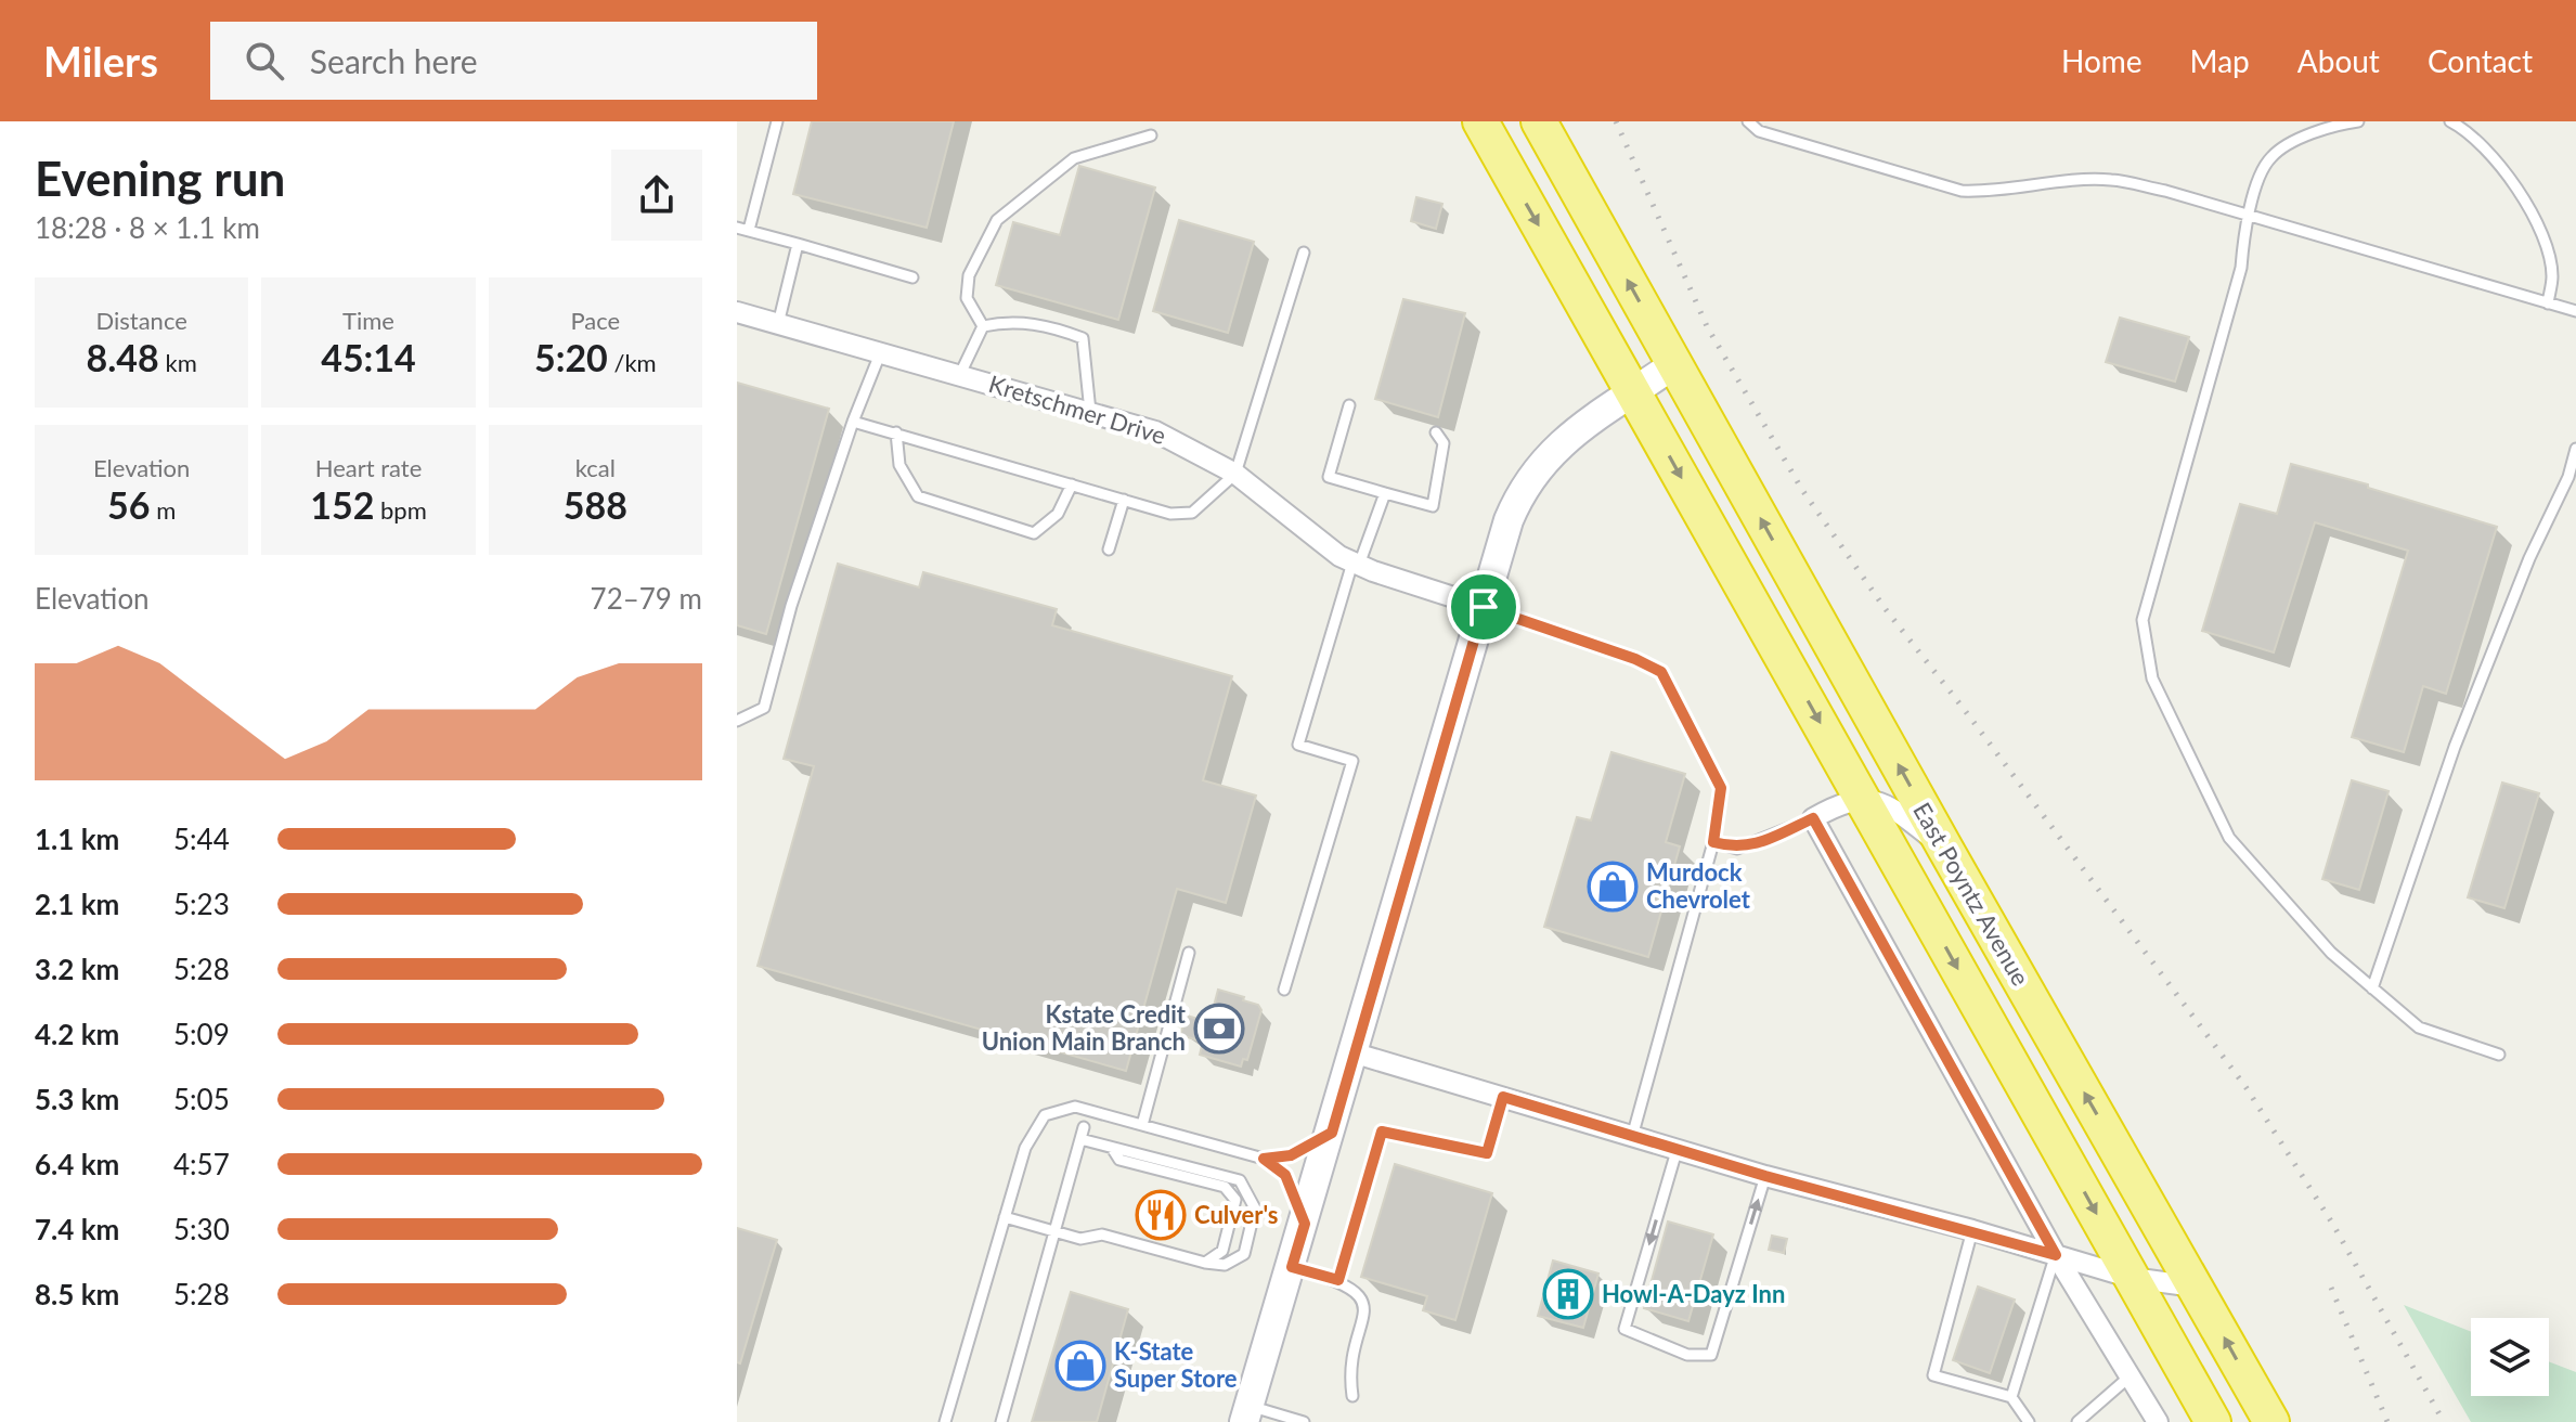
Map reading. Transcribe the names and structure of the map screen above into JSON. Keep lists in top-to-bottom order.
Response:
{
  "streets": {
    "highway": ["East Poyntz Avenue"],
    "street": ["Kretschmer Drive"]
  },
  "places": {
    "shop": ["Murdock Chevrolet", "K-State Super Store"],
    "bank": ["Kstate Credit Union Main Branch"],
    "restaurant": ["Culver's"],
    "building": ["Howl-A-Dayz Inn"]
  },
  "page": {
    "header": "Milers",
    "search": "Search here",
    "nav": [
      "Home",
      "Map",
      "About",
      "Contact"
    ],
    "heading": ["Evening run", "18:28 · 8 × 1.1 km"],
    "stats": [
      ["Distance", "8.48 km"],
      ["Time", "45:14"],
      ["Pace", "5:20 /km"],
      ["Elevation", "56 m"],
      ["Heart rate", "152 bpm"],
      ["kcal", "588"]
    ],
    "chart": ["Elevation", "72–79 m"],
    "list": [
      {
        "name": "1.1 km",
        "note": "5:44"
      },
      {
        "name": "2.1 km",
        "note": "5:23"
      },
      {
        "name": "3.2 km",
        "note": "5:28"
      },
      {
        "name": "4.2 km",
        "note": "5:09"
      },
      {
        "name": "5.3 km",
        "note": "5:05"
      },
      {
        "name": "6.4 km",
        "note": "4:57"
      },
      {
        "name": "7.4 km",
        "note": "5:30"
      },
      {
        "name": "8.5 km",
        "note": "5:28"
      }
    ]
  }
}
